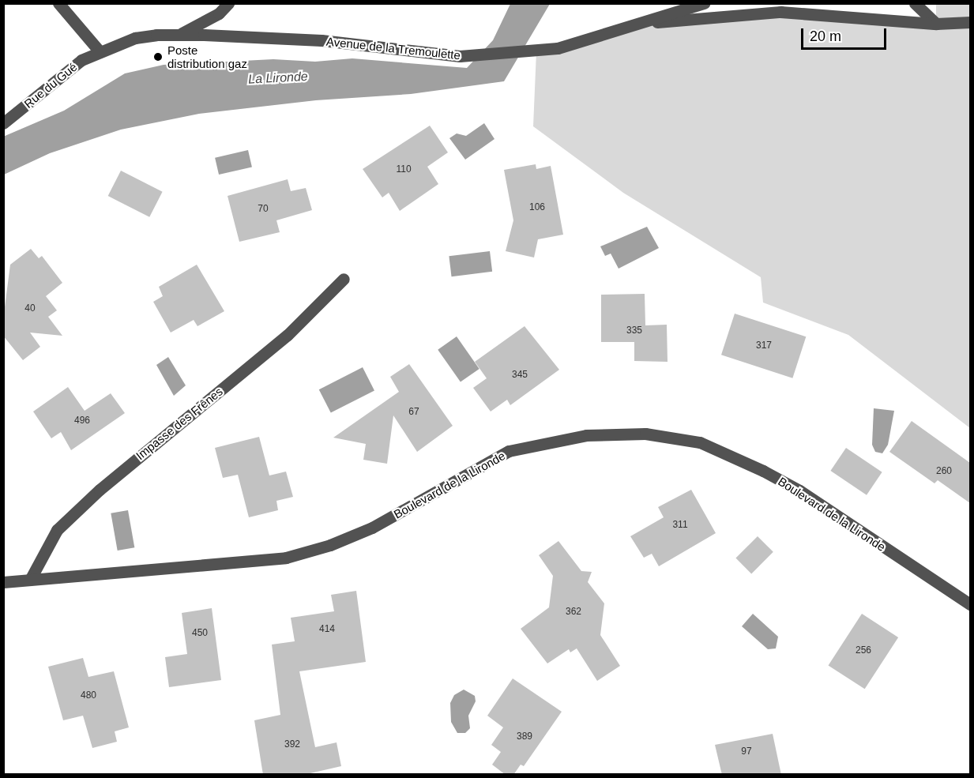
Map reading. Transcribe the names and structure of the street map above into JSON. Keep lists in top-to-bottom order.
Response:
{
  "streets": {
    "street": [
      "Avenue de la Tremoulette",
      "Rue du Gué",
      "Impasse des Frênes",
      "Boulevard de la Lironde"
    ]
  },
  "crossings": [
    ["Avenue de la Tremoulette", "Rue du Gué"],
    ["Impasse des Frênes", "Boulevard de la Lironde"]
  ],
  "water": ["La Lironde"],
  "places": ["Poste distribution gaz"],
  "house_numbers": [
    "110",
    "106",
    "70",
    "40",
    "335",
    "317",
    "345",
    "67",
    "496",
    "260",
    "311",
    "362",
    "414",
    "450",
    "256",
    "480",
    "389",
    "392",
    "97"
  ],
  "scale_bar": "20 m"
}
